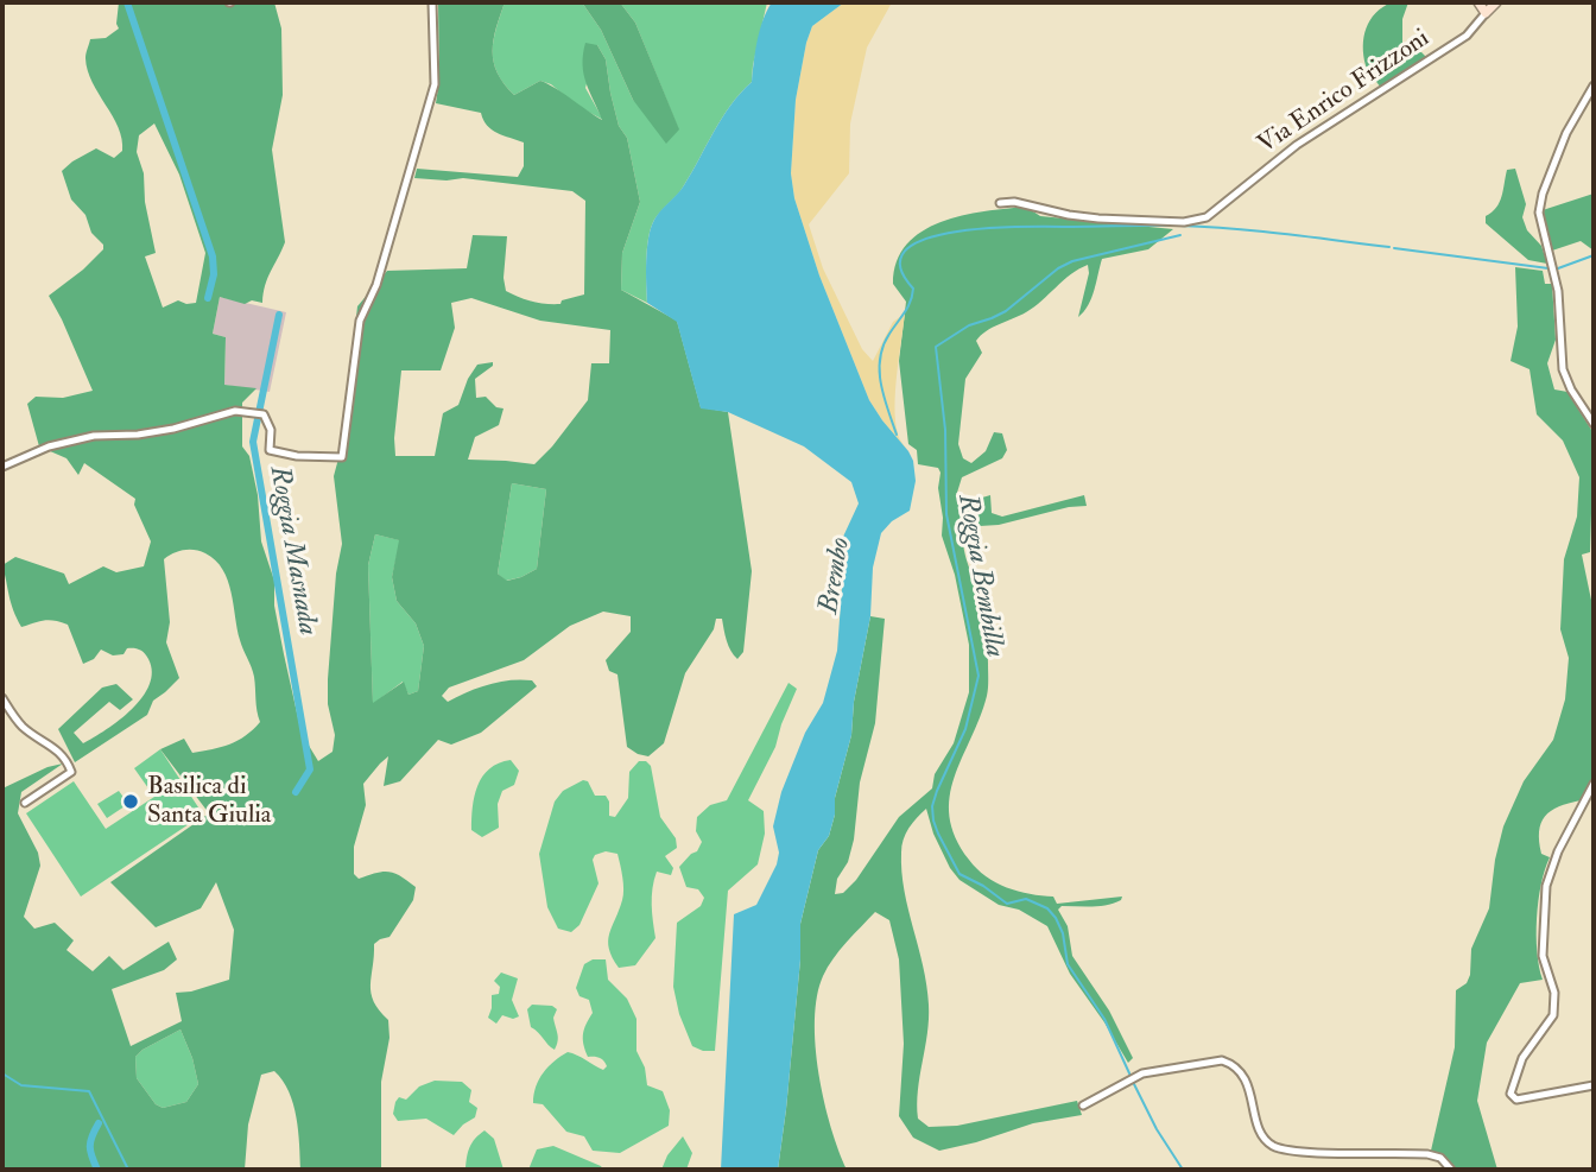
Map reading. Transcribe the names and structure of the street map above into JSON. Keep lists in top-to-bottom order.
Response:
{
  "streets": {
    "street": ["Via Enrico Frizzoni"]
  },
  "water": ["Roggia Masnada", "Brembo", "Roggia Bembilla"],
  "places": ["Basilica di Santa Giulia"]
}
